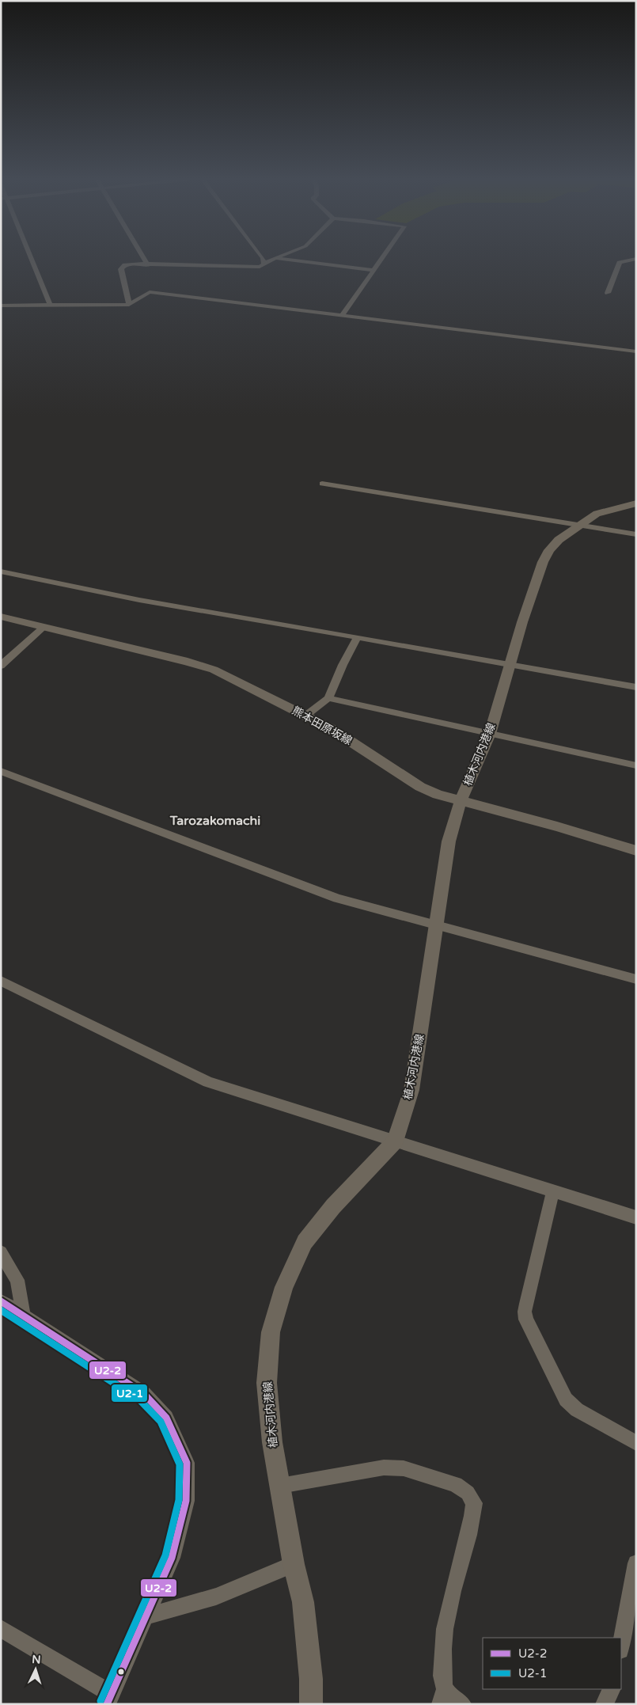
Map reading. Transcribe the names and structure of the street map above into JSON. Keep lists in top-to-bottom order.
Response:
{
  "streets": {
    "main road": ["熊本田原坂線", "植木河内港線"]
  },
  "crossings": [
    ["熊本田原坂線", "植木河内港線"]
  ],
  "districts": ["Tarozakomachi"],
  "lines": ["transit line U2-2", "transit line U2-1"],
  "legend": ["U2-2", "U2-1"],
  "north": "top"
}
